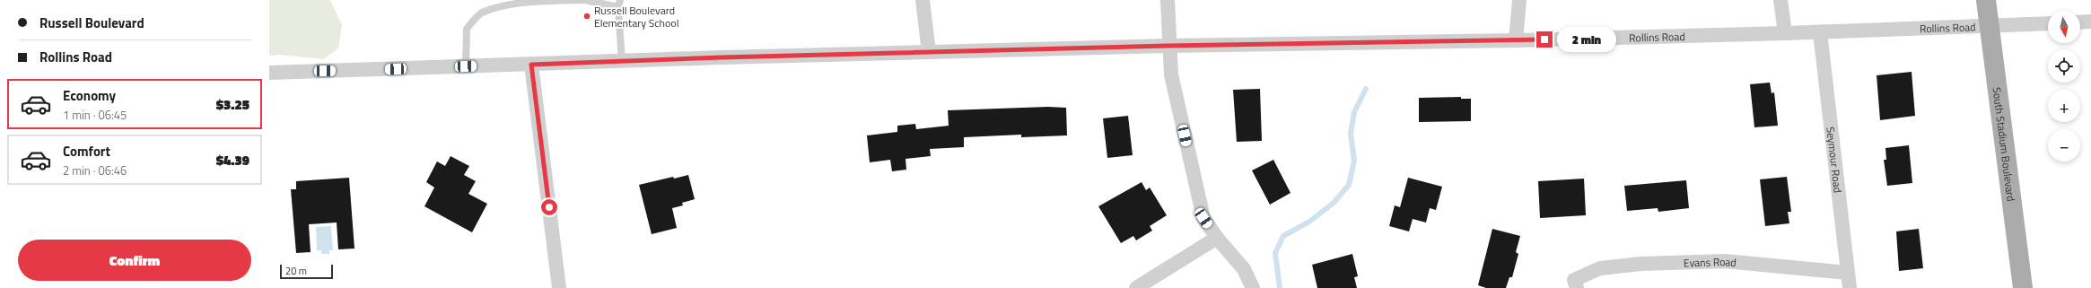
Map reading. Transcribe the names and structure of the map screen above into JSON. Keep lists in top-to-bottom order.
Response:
{
  "streets": {
    "main road": ["South Stadium Boulevard"],
    "street": ["Rollins Road", "Seymour Road", "Evans Road"]
  },
  "crossings": [
    ["Rollins Road", "South Stadium Boulevard"],
    ["Rollins Road", "Seymour Road"],
    ["Seymour Road", "Evans Road"]
  ],
  "places": ["Russell Boulevard Elementary School"],
  "scale_bar": "20 m",
  "north": "bottom",
  "page": {
    "banner": ["Russell Boulevard", "Rollins Road"],
    "map_buttons": ["+", "−"],
    "bubble": "2 min",
    "list": [
      {
        "name": "Economy",
        "note": "1 min · 06:45",
        "value": "$3.25"
      },
      {
        "name": "Comfort",
        "note": "2 min · 06:46",
        "value": "$4.39"
      }
    ],
    "buttons": "Confirm",
    "scale": "20 m"
  }
}
